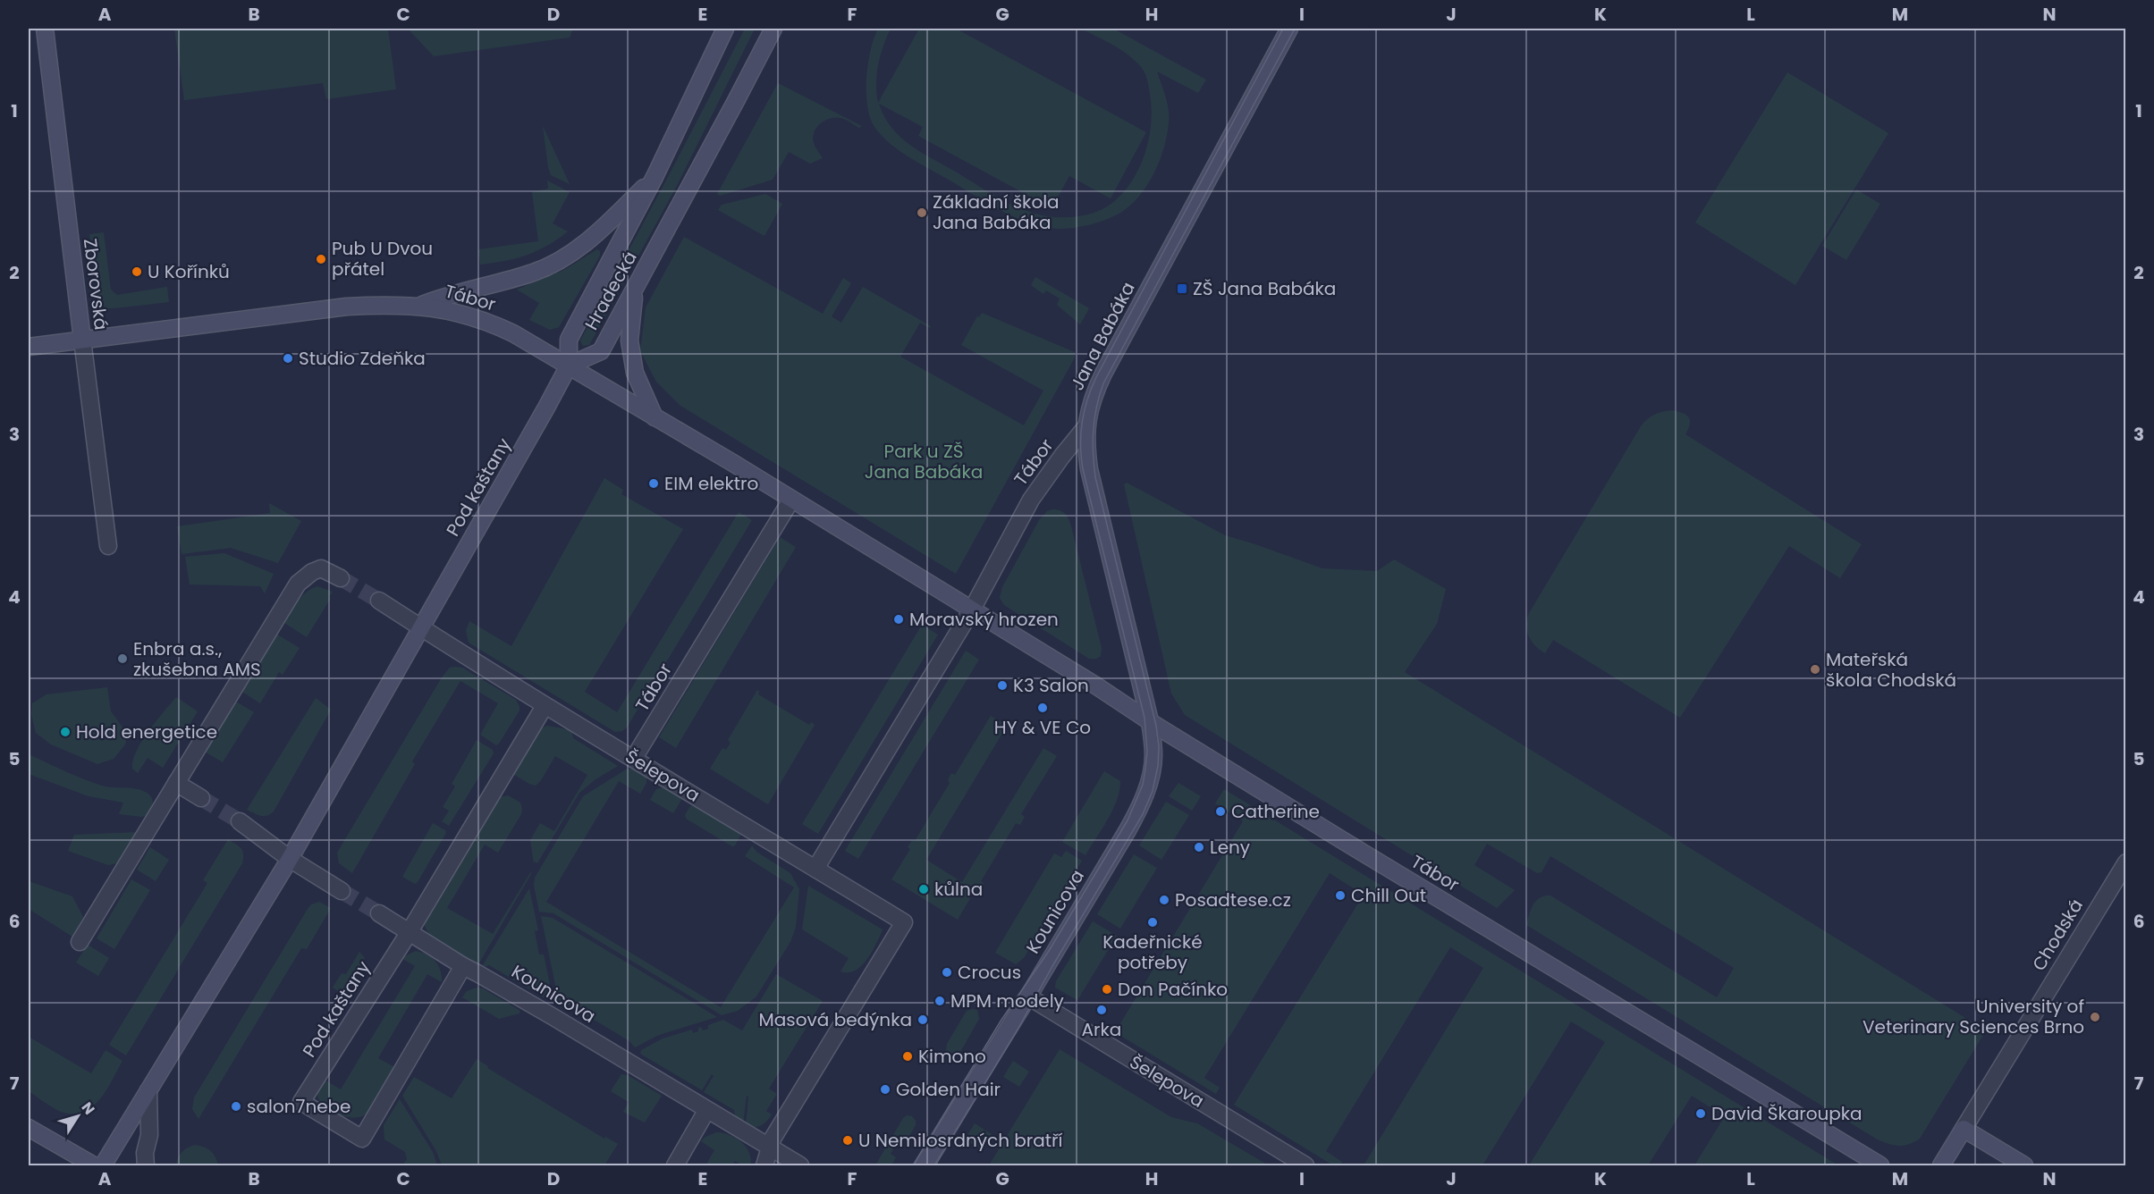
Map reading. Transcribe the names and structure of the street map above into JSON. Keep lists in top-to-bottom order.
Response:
{
  "streets": {
    "street": [
      "Zborovská",
      "Hradecká",
      "Tábor",
      "Jana Babáka",
      "Pod kaštany",
      "Šelepova",
      "Kounicova",
      "Chodská"
    ]
  },
  "crossings": [
    ["Zborovská", "Tábor"],
    ["Hradecká", "Tábor"],
    ["Hradecká", "Pod kaštany"],
    ["Tábor", "Jana Babáka"],
    ["Tábor", "Pod kaštany"],
    ["Tábor", "Šelepova"],
    ["Tábor", "Kounicova"],
    ["Jana Babáka", "Kounicova"],
    ["Pod kaštany", "Šelepova"],
    ["Pod kaštany", "Kounicova"],
    ["Šelepova", "Kounicova"]
  ],
  "parks": ["Park u ZŠ Jana Babáka"],
  "places": {
    "other": [
      "Základní škola Jana Babáka",
      "Pub U Dvou přátel",
      "U Kořínků",
      "Studio Zdeňka",
      "EIM elektro",
      "Moravský hrozen",
      "Enbra a.s., zkušebna AMS",
      "Mateřská škola Chodská",
      "K3 Salon",
      "HY & VE Co",
      "Hold energetice",
      "Catherine",
      "Leny",
      "kůlna",
      "Chill Out",
      "Posadtese.cz",
      "Kadeřnické potřeby",
      "Crocus",
      "Don Pačínko",
      "MPM modely",
      "Arka",
      "University of Veterinary Sciences Brno",
      "Masová bedýnka",
      "Kimono",
      "Golden Hair",
      "salon7nebe",
      "David Škaroupka",
      "U Nemilosrdných bratří"
    ],
    "transit": ["ZŠ Jana Babáka"]
  },
  "north": "top right",
  "grid": {
    "columns": [
      "A",
      "B",
      "C",
      "D",
      "E",
      "F",
      "G",
      "H",
      "I",
      "J",
      "K",
      "L",
      "M",
      "N"
    ],
    "rows": [
      "1",
      "2",
      "3",
      "4",
      "5",
      "6",
      "7"
    ]
  }
}
